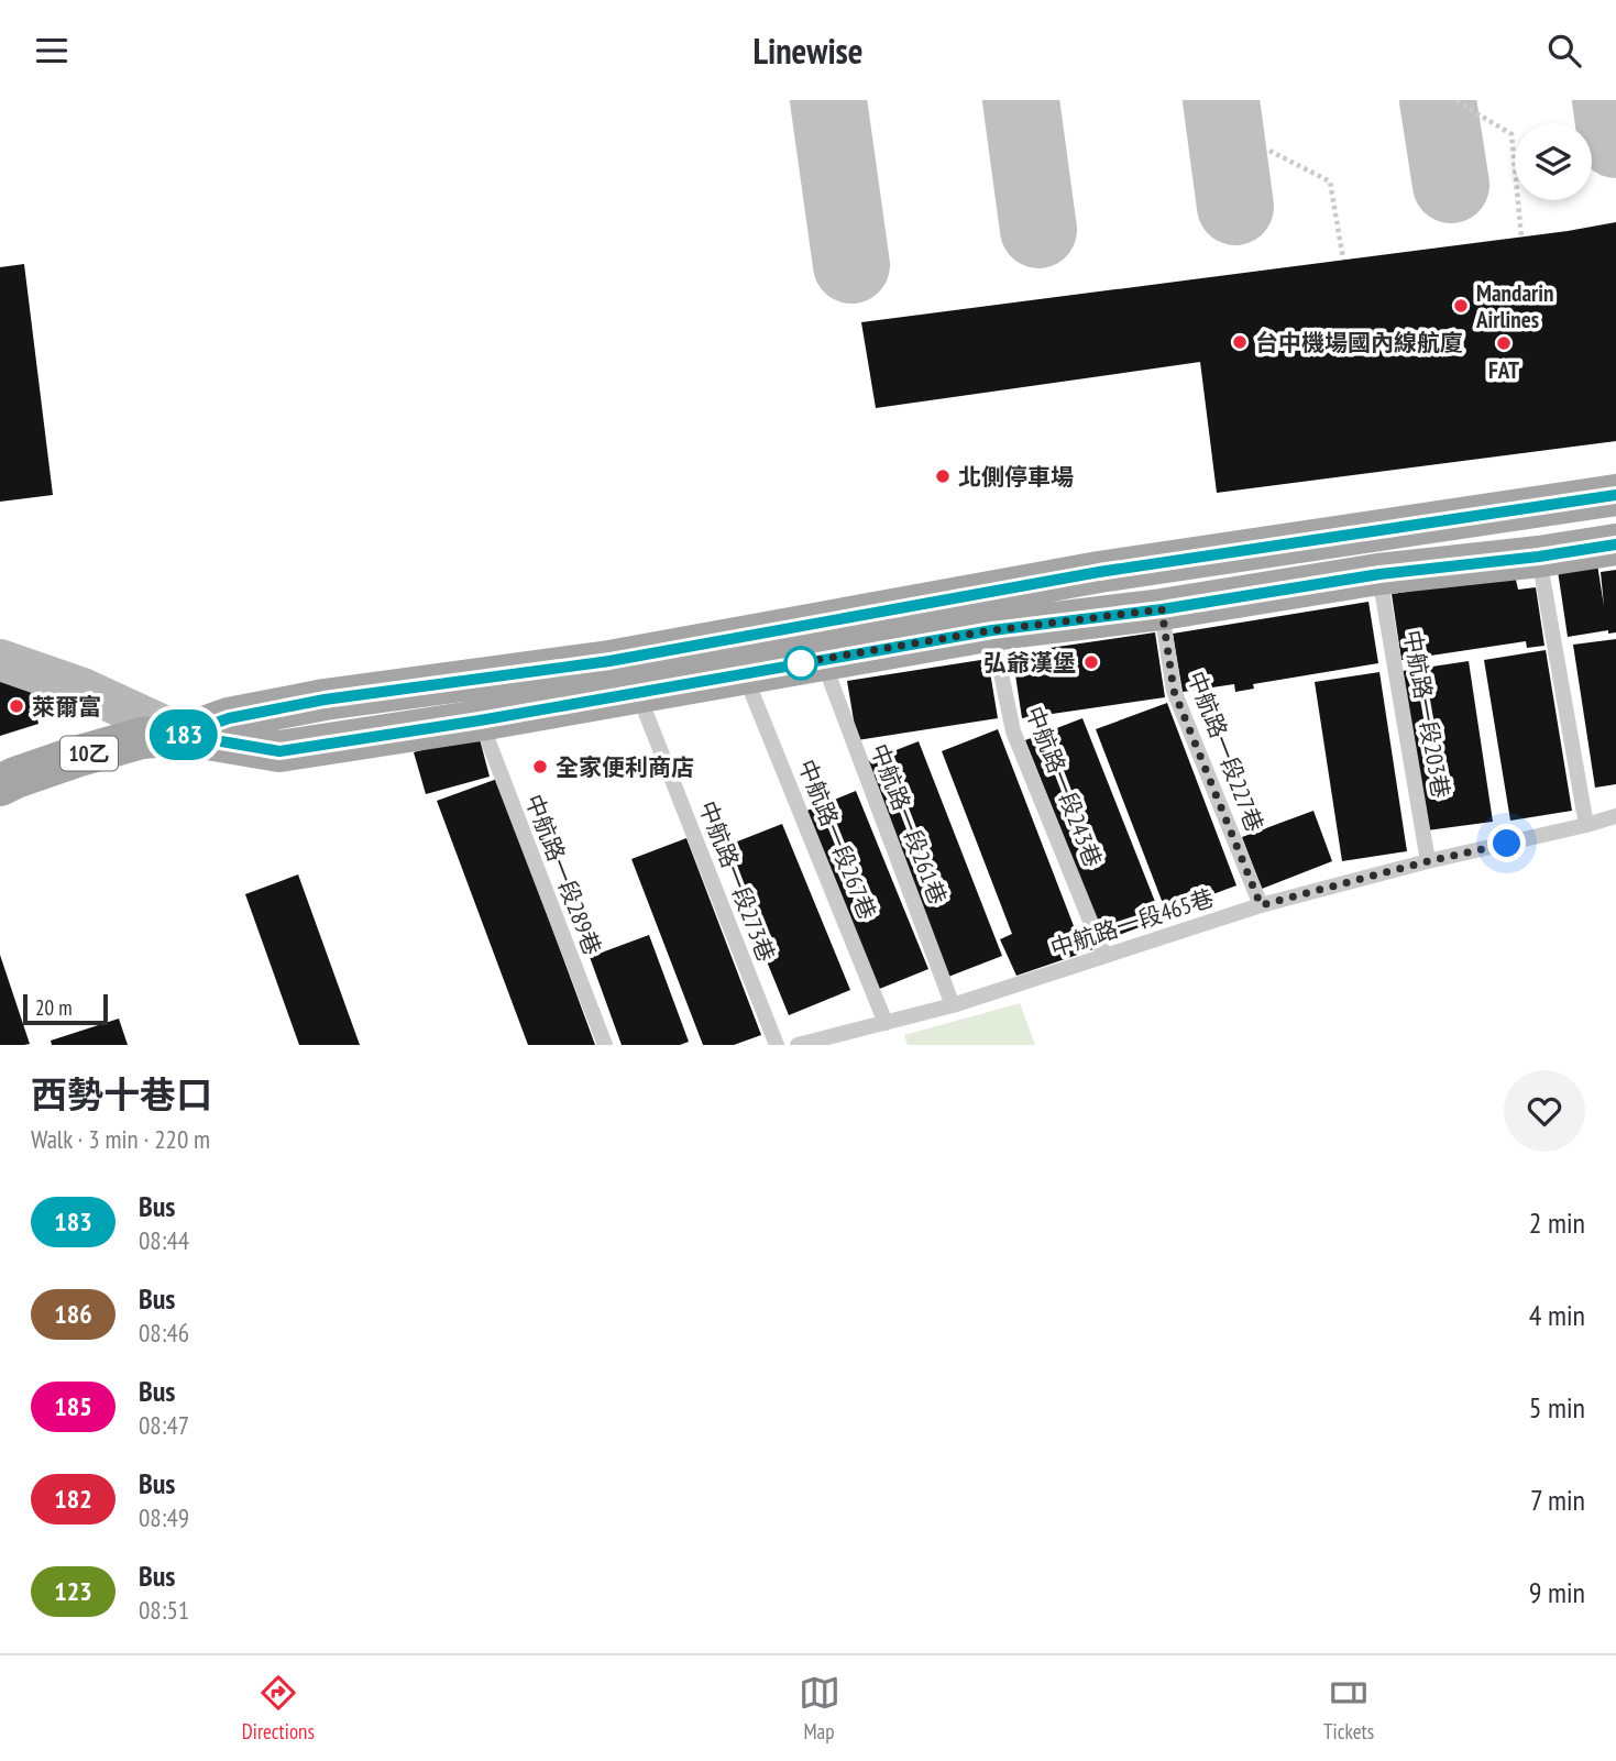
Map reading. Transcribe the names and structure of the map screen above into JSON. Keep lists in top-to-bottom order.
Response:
{
  "streets": {
    "main road": ["10乙"],
    "lane": [
      "中航路一段203巷",
      "中航路一段227巷",
      "中航路一段243巷",
      "中航路一段261巷",
      "中航路一段267巷",
      "中航路一段289巷",
      "中航路一段273巷",
      "中航路一段465巷"
    ]
  },
  "crossings": [
    ["中航路一段203巷", "10乙"],
    ["中航路一段203巷", "中航路一段465巷"],
    ["中航路一段227巷", "10乙"],
    ["中航路一段227巷", "中航路一段465巷"],
    ["10乙", "中航路一段243巷"],
    ["10乙", "中航路一段261巷"],
    ["10乙", "中航路一段267巷"],
    ["10乙", "中航路一段289巷"],
    ["10乙", "中航路一段273巷"],
    ["中航路一段243巷", "中航路一段465巷"],
    ["中航路一段261巷", "中航路一段465巷"],
    ["中航路一段267巷", "中航路一段465巷"]
  ],
  "places": [
    "Mandarin Airlines",
    "台中機場國內線航廈",
    "FAT",
    "北側停車場",
    "弘爺漢堡",
    "萊爾富",
    "全家便利商店"
  ],
  "lines": ["bus line 183"],
  "scale_bar": "20 m",
  "page": {
    "header": "Linewise",
    "on_map": "183",
    "scale": "20 m",
    "heading": ["西勢十巷口", "Walk · 3 min · 220 m"],
    "list": [
      {
        "mark": "183",
        "name": "Bus",
        "note": "08:44",
        "value": "2 min"
      },
      {
        "mark": "186",
        "name": "Bus",
        "note": "08:46",
        "value": "4 min"
      },
      {
        "mark": "185",
        "name": "Bus",
        "note": "08:47",
        "value": "5 min"
      },
      {
        "mark": "182",
        "name": "Bus",
        "note": "08:49",
        "value": "7 min"
      },
      {
        "mark": "123",
        "name": "Bus",
        "note": "08:51",
        "value": "9 min"
      }
    ],
    "tabs": ["Directions", "Map", "Tickets"]
  }
}
